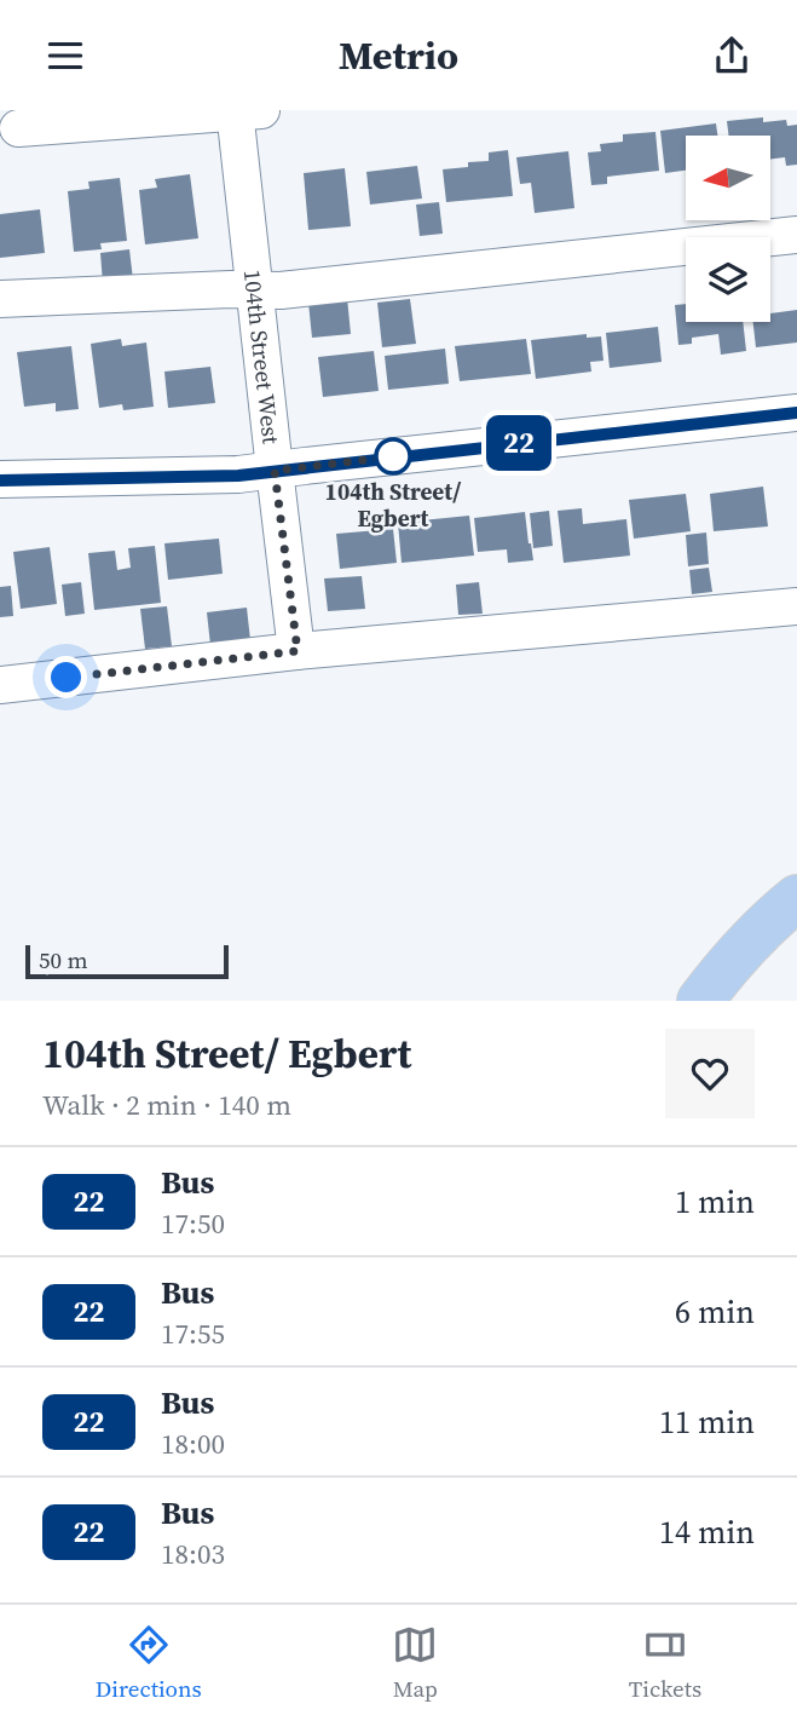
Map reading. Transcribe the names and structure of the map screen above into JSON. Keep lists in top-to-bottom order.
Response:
{
  "streets": {
    "street": ["104th Street West"]
  },
  "places": ["104th Street/ Egbert"],
  "lines": ["bus line 22"],
  "scale_bar": "50 m",
  "north": "left",
  "page": {
    "header": "Metrio",
    "on_map": "22",
    "scale": "50 m",
    "heading": ["104th Street/ Egbert", "Walk · 2 min · 140 m"],
    "list": [
      {
        "mark": "22",
        "name": "Bus",
        "note": "17:50",
        "value": "1 min"
      },
      {
        "mark": "22",
        "name": "Bus",
        "note": "17:55",
        "value": "6 min"
      },
      {
        "mark": "22",
        "name": "Bus",
        "note": "18:00",
        "value": "11 min"
      },
      {
        "mark": "22",
        "name": "Bus",
        "note": "18:03",
        "value": "14 min"
      }
    ],
    "tabs": ["Directions", "Map", "Tickets"]
  }
}
